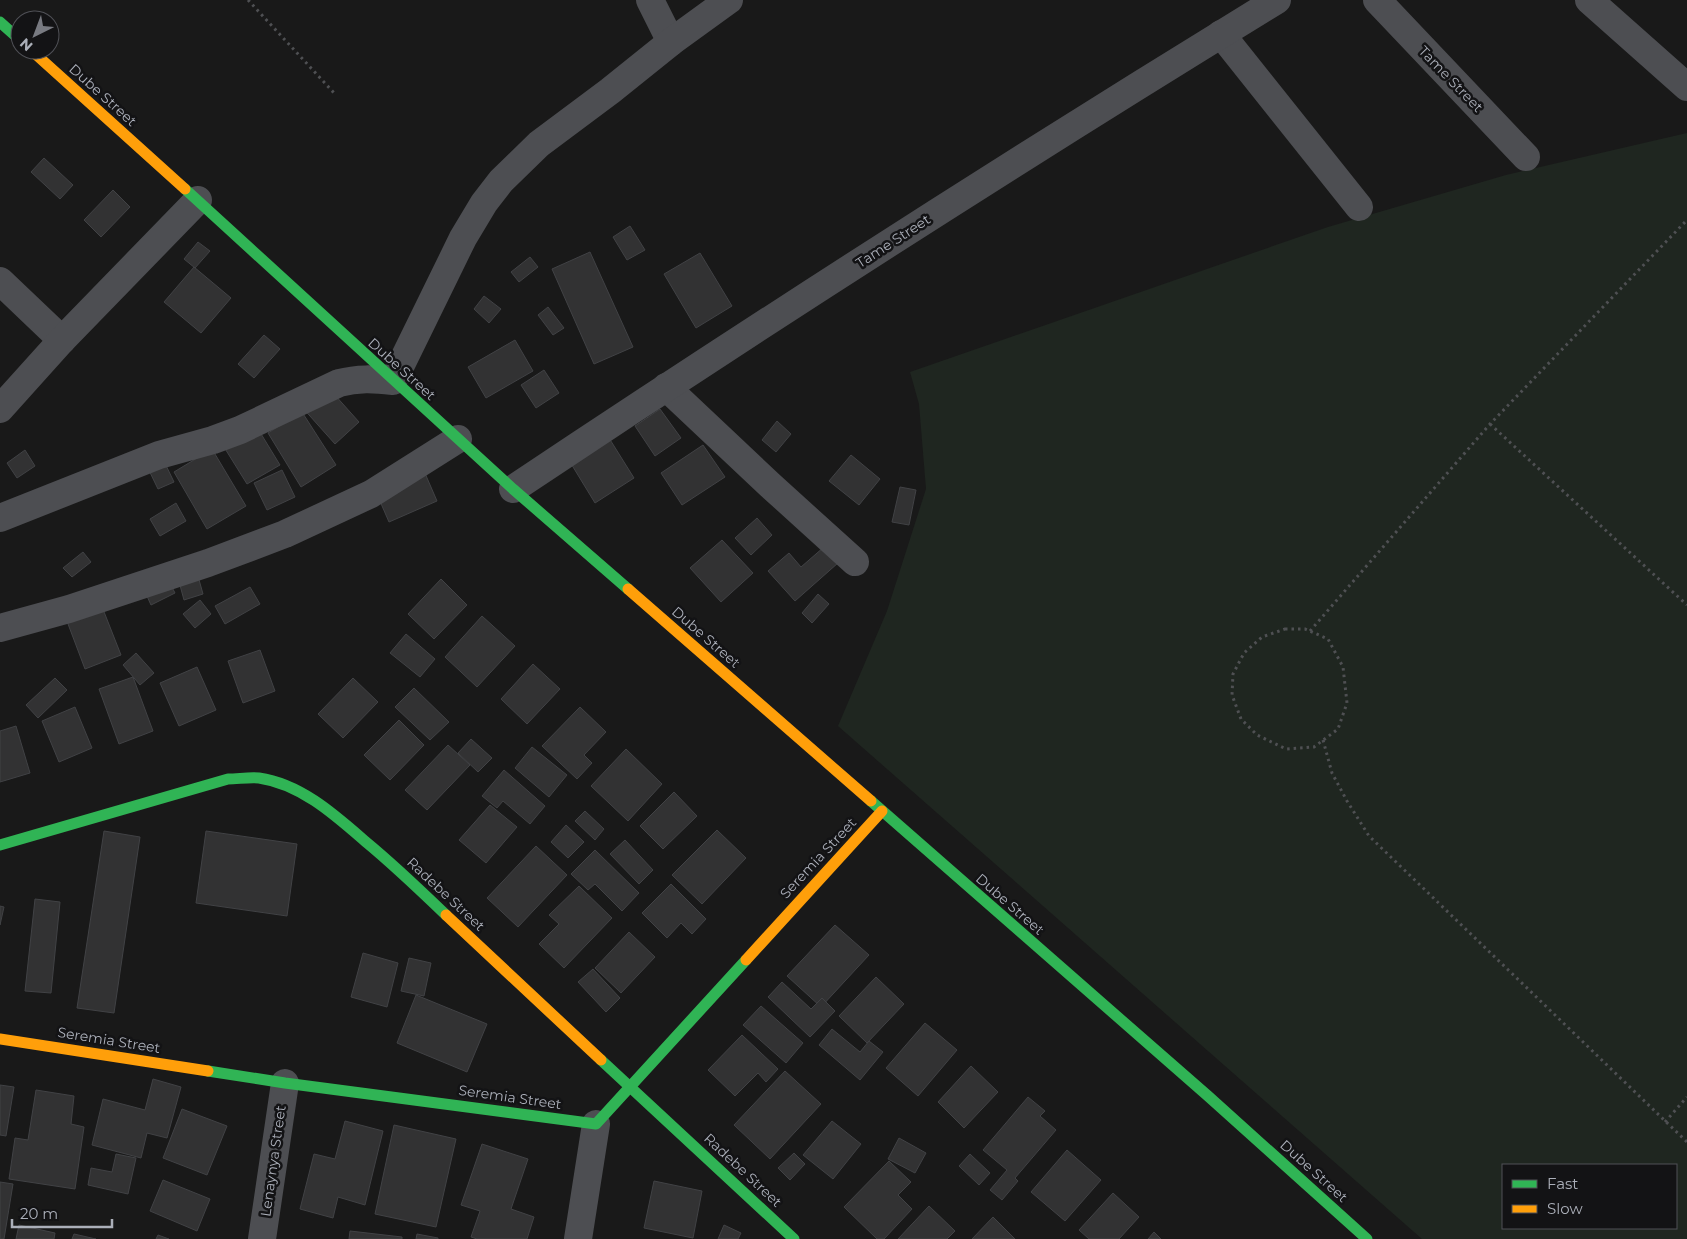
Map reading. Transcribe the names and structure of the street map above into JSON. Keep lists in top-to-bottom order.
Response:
{
  "streets": {
    "street": [
      "Tame Street",
      "Dube Street",
      "Seremia Street",
      "Radebe Street",
      "Lenaynya Street"
    ]
  },
  "crossings": [
    ["Tame Street", "Dube Street"],
    ["Dube Street", "Seremia Street"],
    ["Seremia Street", "Radebe Street"],
    ["Seremia Street", "Lenaynya Street"]
  ],
  "legend": ["Fast", "Slow"],
  "scale_bar": "20 m",
  "north": "bottom left"
}
